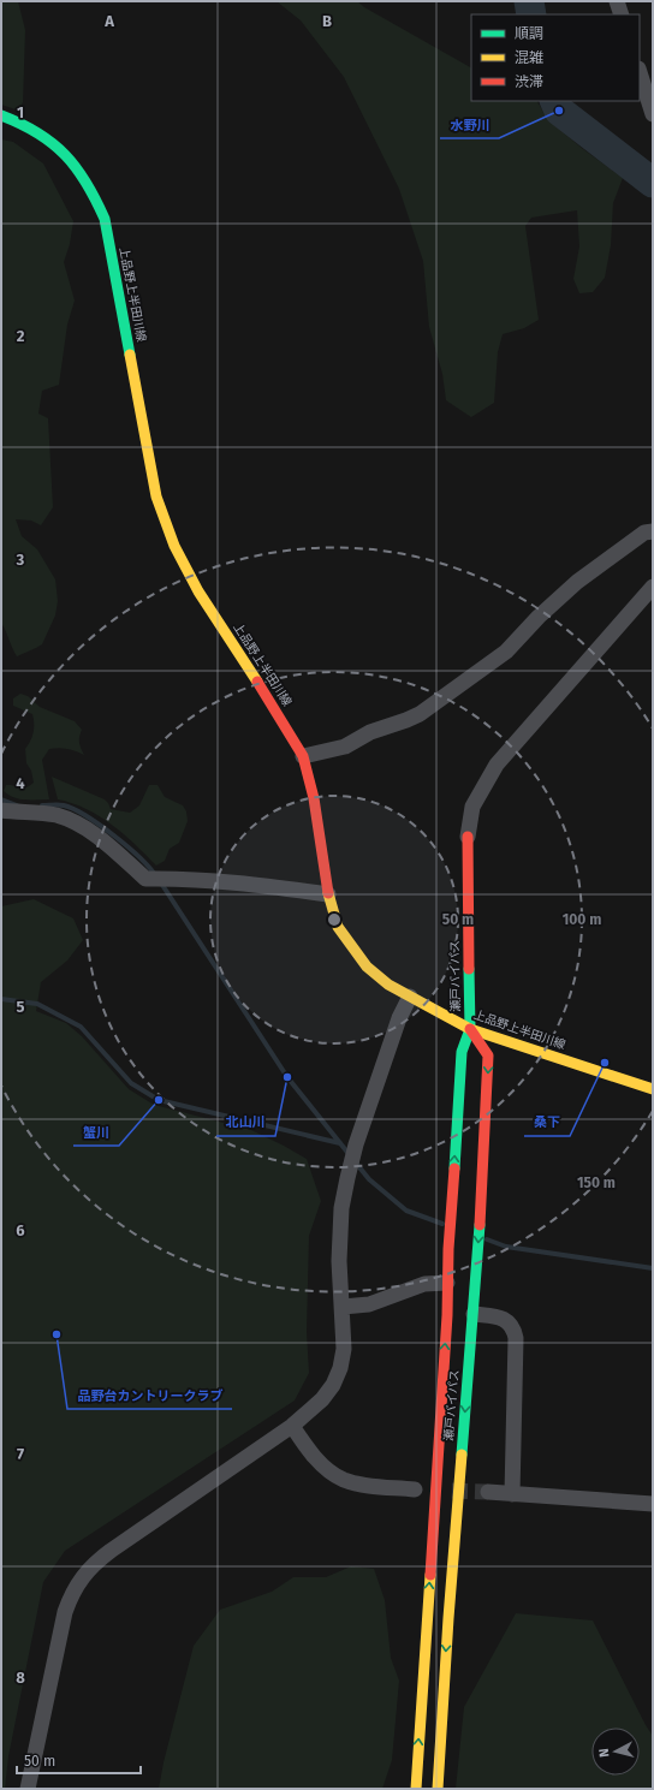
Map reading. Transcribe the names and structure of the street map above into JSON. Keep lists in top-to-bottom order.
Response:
{
  "streets": {
    "main road": ["上品野上半田川線", "瀬戸バイパス"]
  },
  "crossings": [
    ["上品野上半田川線", "瀬戸バイパス"]
  ],
  "places": [
    "水野川",
    "桑下",
    "北山川",
    "蟹川",
    "品野台カントリークラブ"
  ],
  "legend": ["順調", "混雑", "渋滞"],
  "scale_bar": "50 m",
  "north": "left",
  "grid": {
    "columns": ["A", "B"],
    "rows": [
      "1",
      "2",
      "3",
      "4",
      "5",
      "6",
      "7",
      "8"
    ]
  },
  "rings": ["50 m", "100 m", "150 m"]
}
